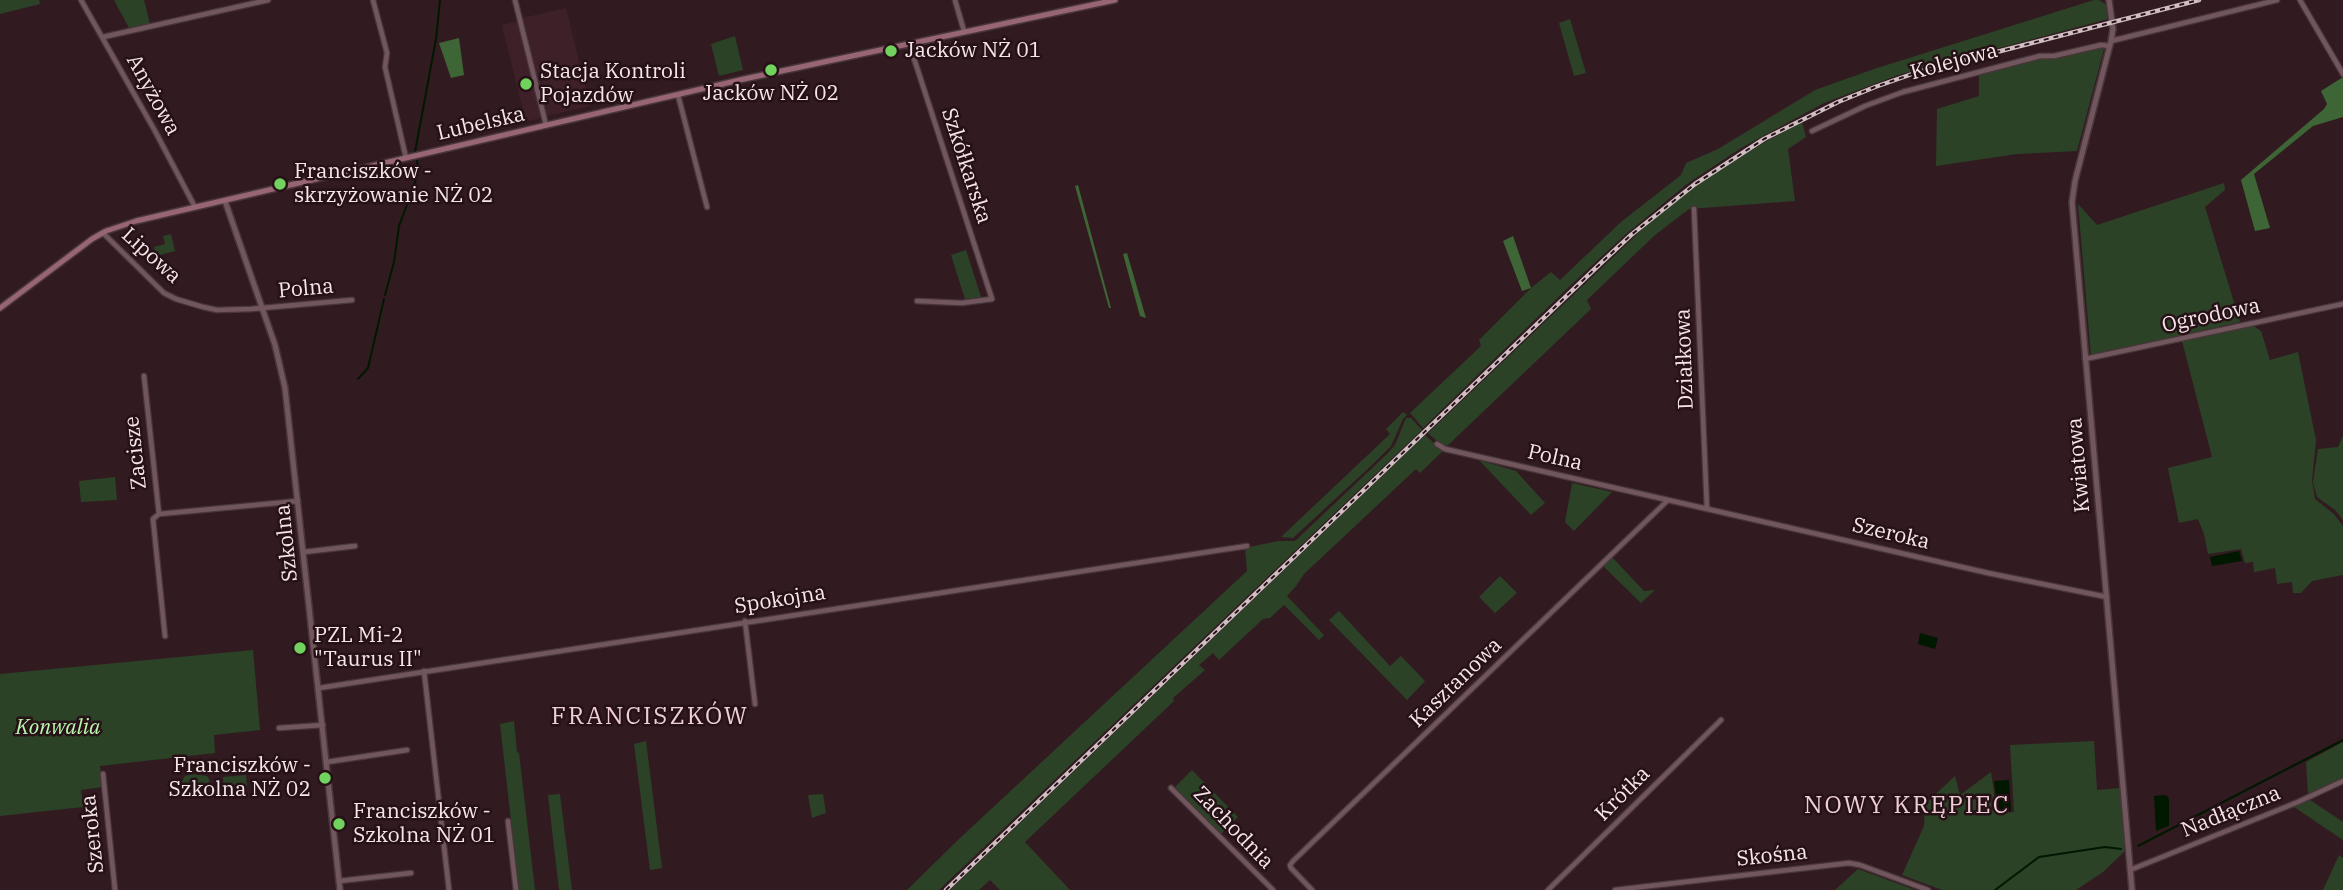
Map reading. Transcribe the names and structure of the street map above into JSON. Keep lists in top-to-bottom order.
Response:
{
  "streets": {
    "main road": ["Lubelska"],
    "street": [
      "Kolejowa",
      "Anyżowa",
      "Szkółkarska",
      "Lipowa",
      "Polna",
      "Ogrodowa",
      "Działkowa",
      "Zacisze",
      "Kwiatowa",
      "Szeroka",
      "Szkolna",
      "Spokojna",
      "Kasztanowa",
      "Krótka",
      "Nadłączna",
      "Zachodnia",
      "Skośna"
    ]
  },
  "crossings": [
    ["Kolejowa", "Kwiatowa"],
    ["Anyżowa", "Lubelska"],
    ["Lubelska", "Szkółkarska"],
    ["Lubelska", "Lipowa"],
    ["Lubelska", "Szkolna"],
    ["Lipowa", "Polna"],
    ["Lipowa", "Szkolna"],
    ["Polna", "Szeroka"],
    ["Polna", "Szkolna"],
    ["Polna", "Kasztanowa"],
    ["Ogrodowa", "Kwiatowa"],
    ["Działkowa", "Szeroka"],
    ["Zacisze", "Szkolna"],
    ["Kwiatowa", "Szeroka"],
    ["Kwiatowa", "Nadłączna"],
    ["Szeroka", "Kasztanowa"],
    ["Szkolna", "Spokojna"]
  ],
  "districts": ["FRANCISZKÓW", "NOWY KRĘPIEC"],
  "parks": ["Konwalia"],
  "places": [
    "Jacków NŻ 01",
    "Jacków NŻ 02",
    "Stacja Kontroli Pojazdów",
    "Franciszków - skrzyżowanie NŻ 02",
    "PZL Mi-2 \"Taurus II\"",
    "Franciszków - Szkolna NŻ 02",
    "Franciszków - Szkolna NŻ 01"
  ]
}
